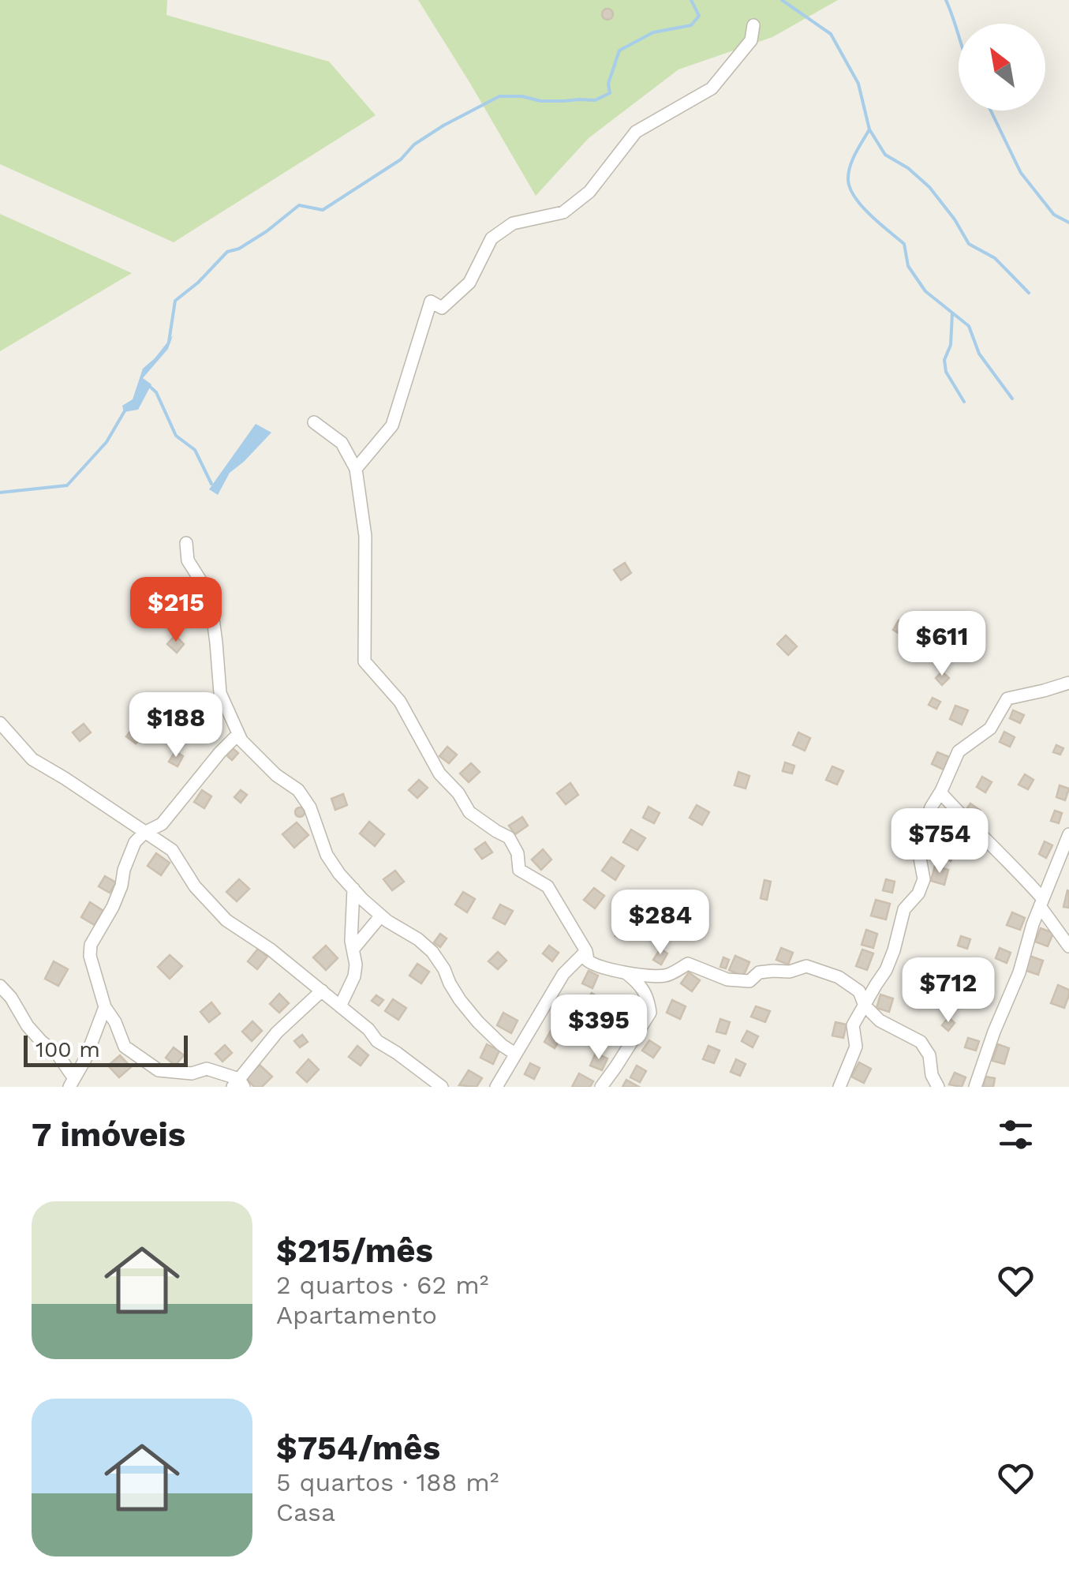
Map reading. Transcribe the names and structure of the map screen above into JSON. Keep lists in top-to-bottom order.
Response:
{
  "scale_bar": "100 m",
  "north": "top left",
  "page": {
    "price": [
      "$215",
      "$611",
      "$188",
      "$754",
      "$284",
      "$712",
      "$395"
    ],
    "scale": "100 m",
    "heading": "7 imóveis",
    "list": [
      {
        "name": "$215/mês",
        "note": "2 quartos · 62 m² · Apartamento"
      },
      {
        "name": "$754/mês",
        "note": "5 quartos · 188 m² · Casa"
      }
    ]
  }
}
